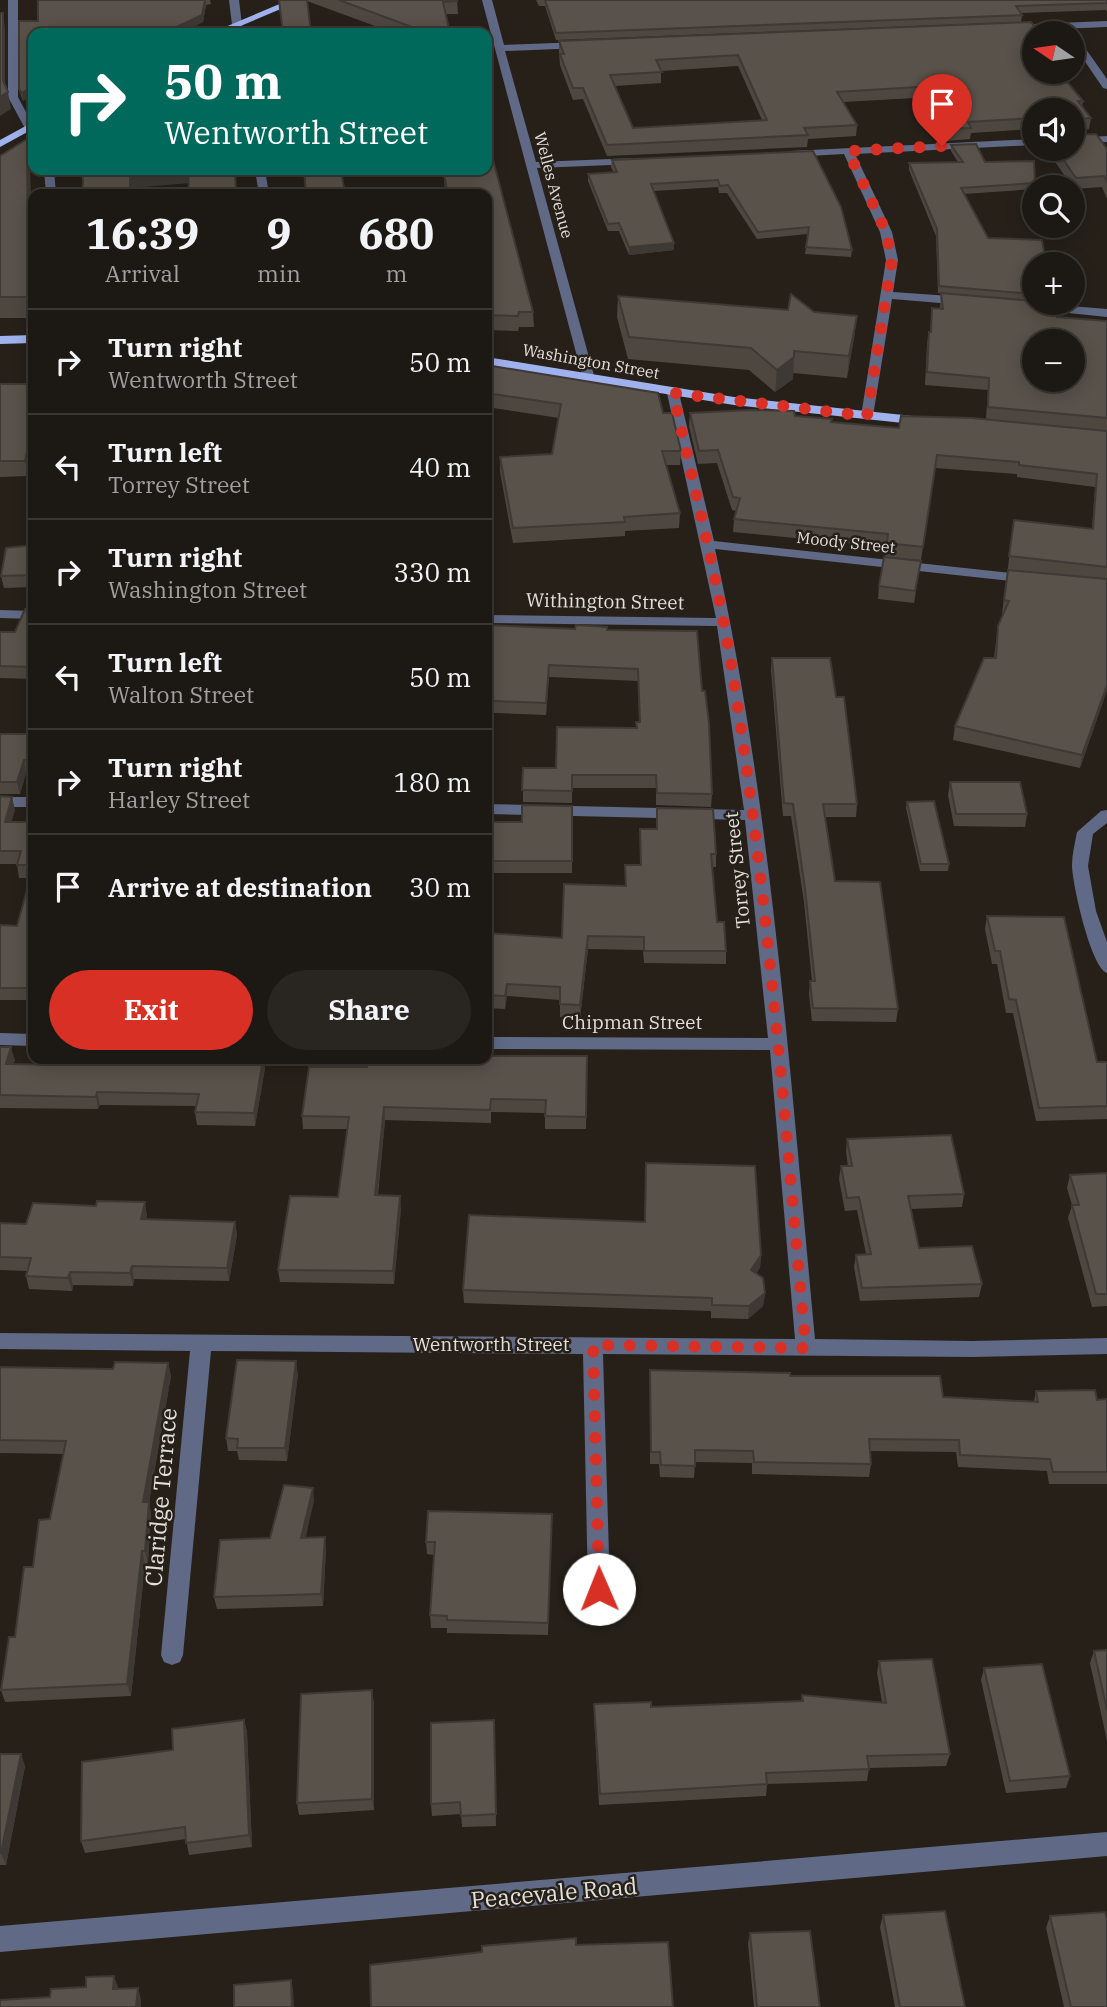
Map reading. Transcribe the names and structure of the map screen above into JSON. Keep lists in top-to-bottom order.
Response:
{
  "streets": {
    "main road": ["Washington Street"],
    "street": [
      "Welles Avenue",
      "Moody Street",
      "Withington Street",
      "Torrey Street",
      "Chipman Street",
      "Wentworth Street",
      "Claridge Terrace",
      "Peacevale Road"
    ]
  },
  "crossings": [
    ["Welles Avenue", "Washington Street"],
    ["Washington Street", "Torrey Street"],
    ["Moody Street", "Torrey Street"],
    ["Withington Street", "Torrey Street"],
    ["Torrey Street", "Chipman Street"],
    ["Torrey Street", "Wentworth Street"],
    ["Wentworth Street", "Claridge Terrace"]
  ],
  "north": "left",
  "page": {
    "map_buttons": ["+", "−"],
    "turn": ["50 m", "Wentworth Street"],
    "eta": [
      "16:39",
      "Arrival",
      "9",
      "min",
      "680",
      "m"
    ],
    "list": [
      {
        "name": "Turn right",
        "note": "Wentworth Street",
        "value": "50 m"
      },
      {
        "name": "Turn left",
        "note": "Torrey Street",
        "value": "40 m"
      },
      {
        "name": "Turn right",
        "note": "Washington Street",
        "value": "330 m"
      },
      {
        "name": "Turn left",
        "note": "Walton Street",
        "value": "50 m"
      },
      {
        "name": "Turn right",
        "note": "Harley Street",
        "value": "180 m"
      },
      {
        "name": "Arrive at destination",
        "value": "30 m"
      }
    ],
    "buttons": ["Exit", "Share"]
  }
}
